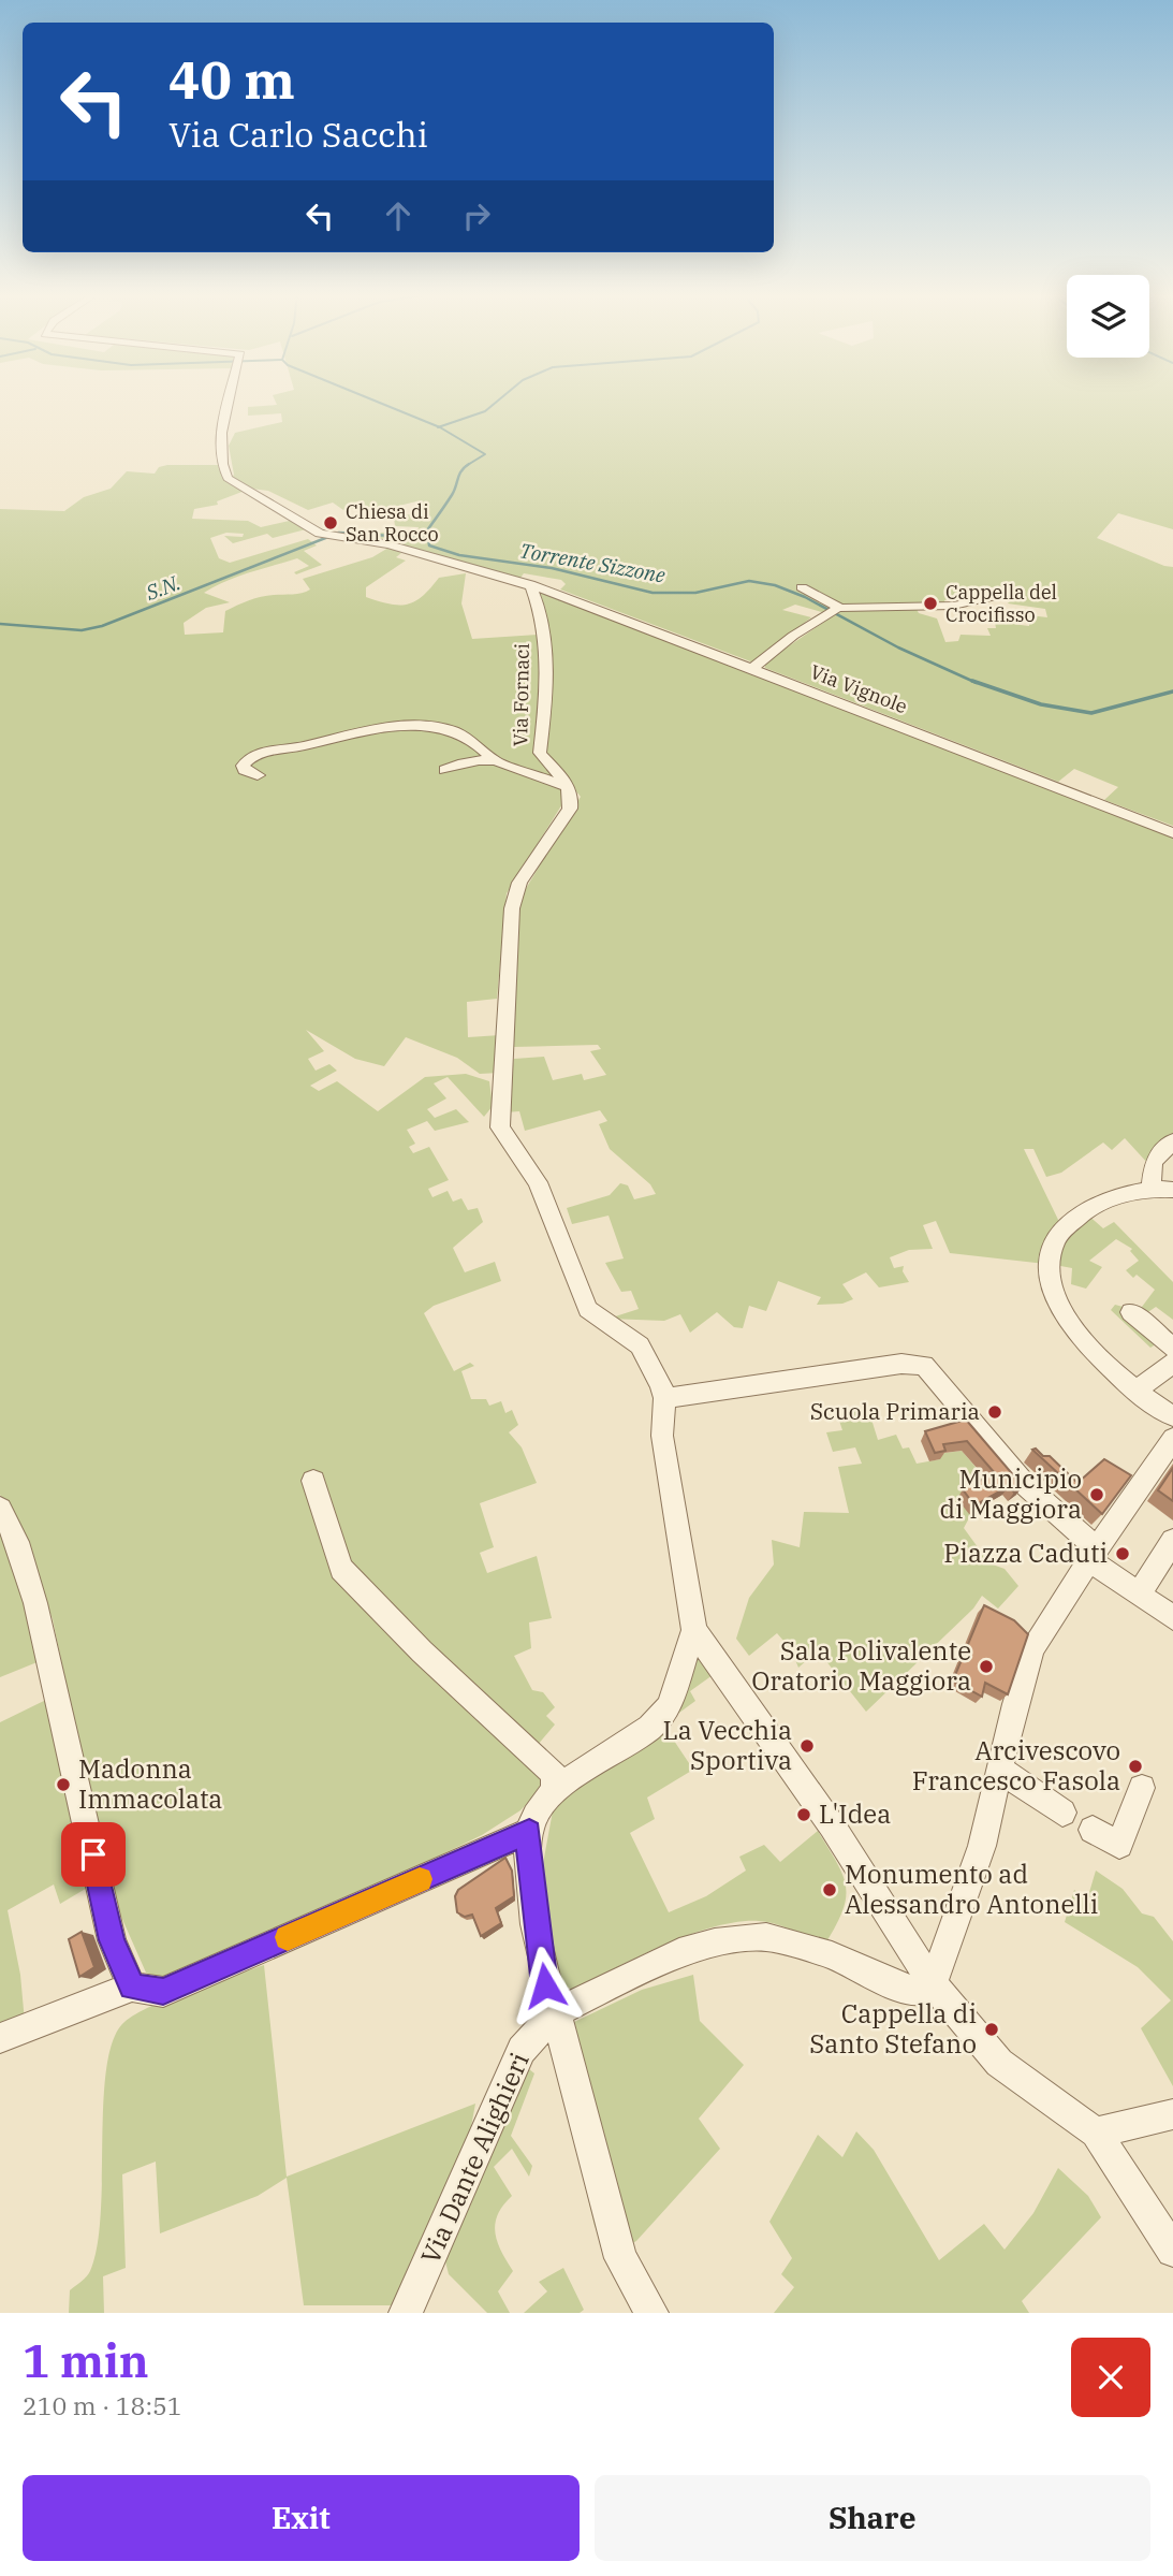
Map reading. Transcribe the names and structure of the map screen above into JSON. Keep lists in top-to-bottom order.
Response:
{
  "streets": {
    "street": ["Via Vignole", "Via Fornaci", "Via Dante Alighieri"]
  },
  "crossings": [
    ["Via Vignole", "Via Fornaci"]
  ],
  "water": ["Torrente Sizzone", "S.N."],
  "places": [
    "Chiesa di San Rocco",
    "Cappella del Crocifisso",
    "Scuola Primaria",
    "Municipio di Maggiora",
    "Piazza Caduti",
    "Sala Polivalente Oratorio Maggiora",
    "La Vecchia Sportiva",
    "Arcivescovo Francesco Fasola",
    "Madonna Immacolata",
    "L'Idea",
    "Monumento ad Alessandro Antonelli",
    "Cappella di Santo Stefano"
  ],
  "page": {
    "turn": ["40 m", "Via Carlo Sacchi"],
    "heading": ["1 min", "210 m · 18:51"],
    "buttons": ["Exit", "Share"]
  }
}
